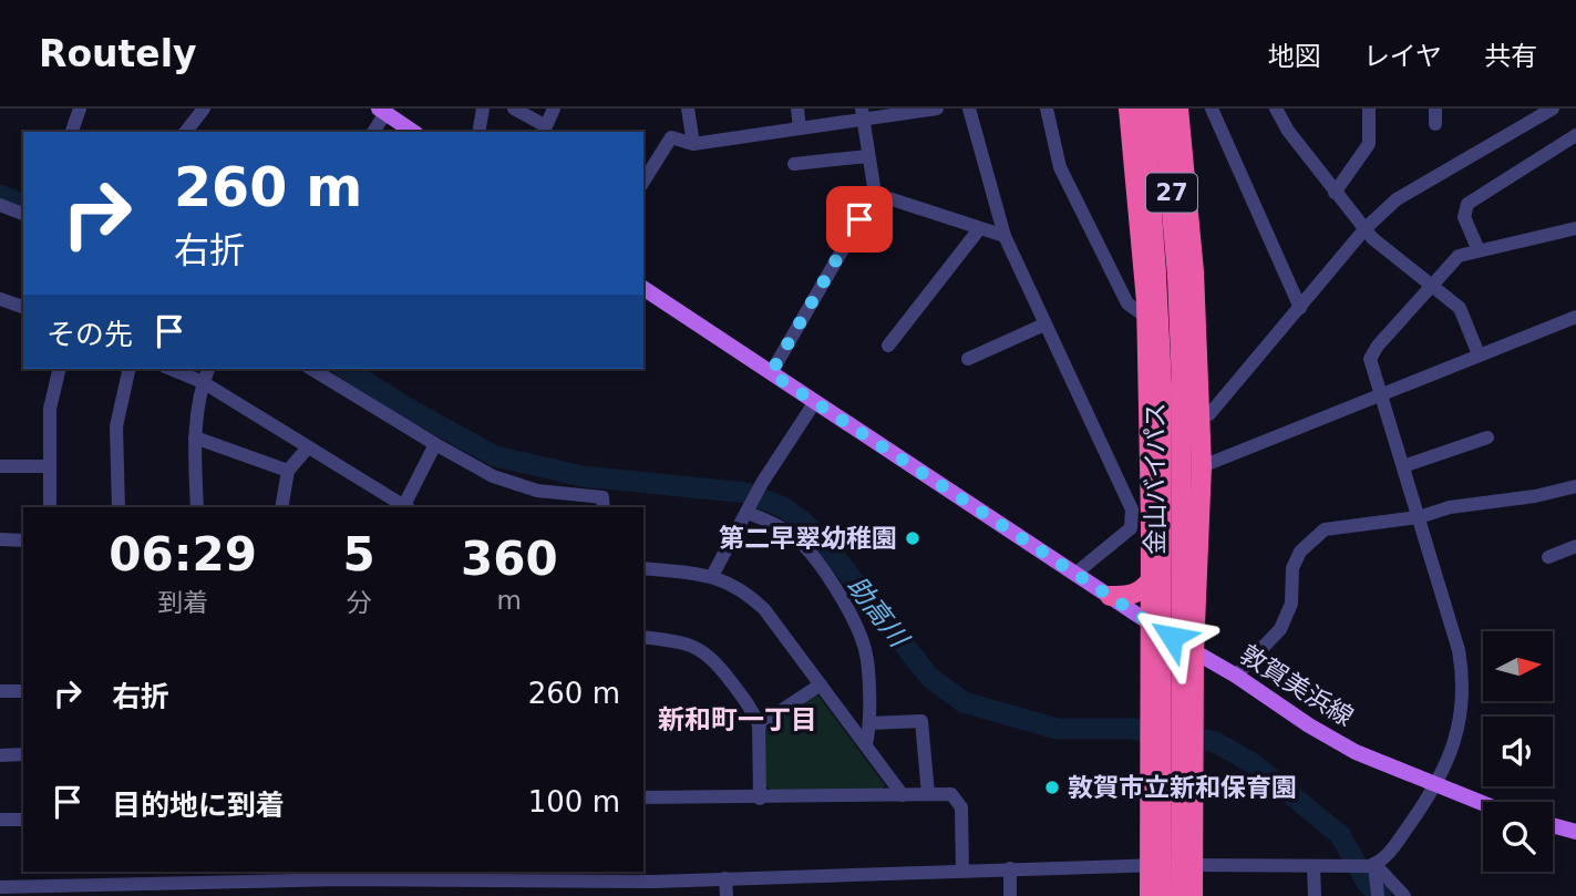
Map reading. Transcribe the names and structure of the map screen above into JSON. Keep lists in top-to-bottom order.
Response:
{
  "streets": {
    "highway": ["27", "金山バイパス"],
    "main road": ["敦賀美浜線"]
  },
  "districts": ["新和町一丁目"],
  "water": ["助高川"],
  "places": ["第二早翠幼稚園", "敦賀市立新和保育園"],
  "north": "right",
  "page": {
    "header": "Routely",
    "nav": ["地図", "レイヤ", "共有"],
    "turn": ["260 m", "右折"],
    "then": "その先",
    "eta": [
      "06:29",
      "到着",
      "5",
      "分",
      "360",
      "m"
    ],
    "list": [
      {
        "name": "右折",
        "value": "260 m"
      },
      {
        "name": "目的地に到着",
        "value": "100 m"
      }
    ]
  }
}
